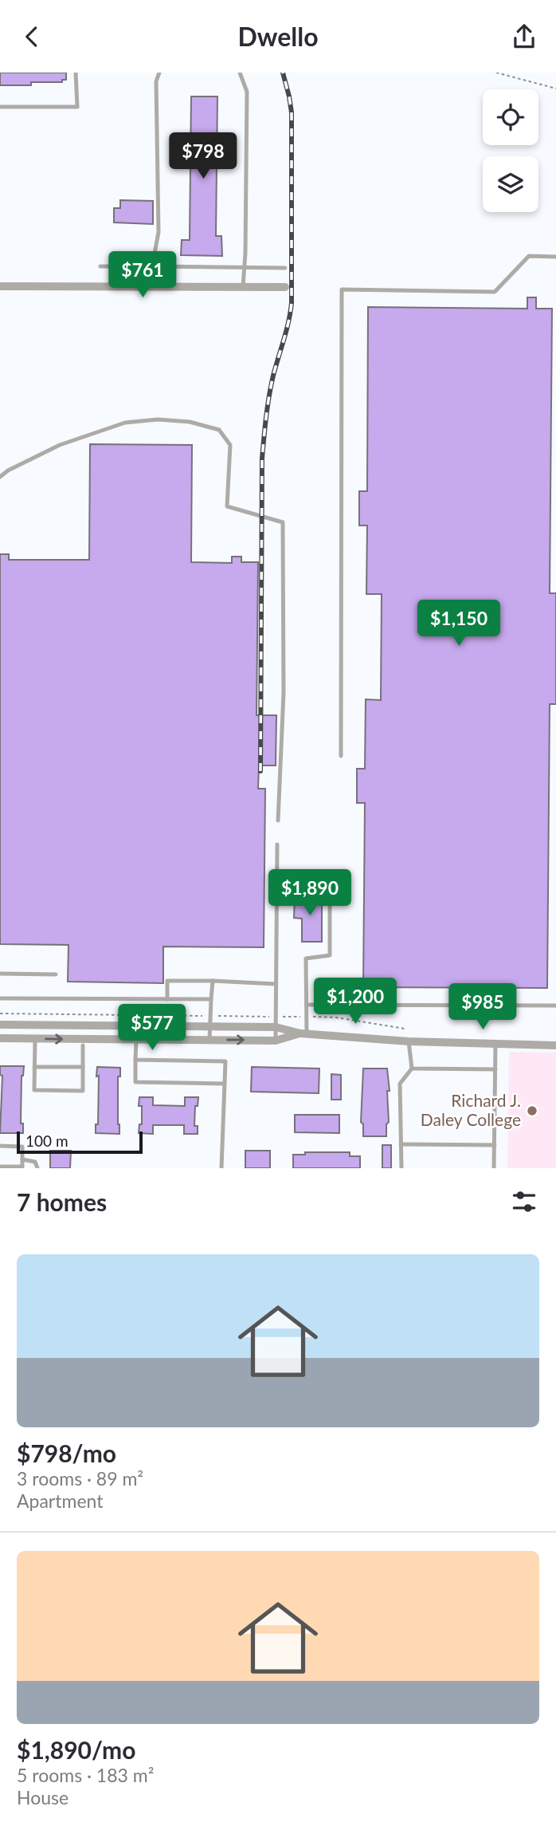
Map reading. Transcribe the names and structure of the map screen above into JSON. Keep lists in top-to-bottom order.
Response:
{
  "places": ["Richard J. Daley College"],
  "scale_bar": "100 m",
  "page": {
    "header": "Dwello",
    "price": [
      "$798",
      "$761",
      "$1,150",
      "$1,890",
      "$1,200",
      "$985",
      "$577"
    ],
    "scale": "100 m",
    "heading": "7 homes",
    "list": [
      {
        "name": "$798/mo",
        "note": "3 rooms · 89 m² · Apartment"
      },
      {
        "name": "$1,890/mo",
        "note": "5 rooms · 183 m² · House"
      }
    ]
  }
}
